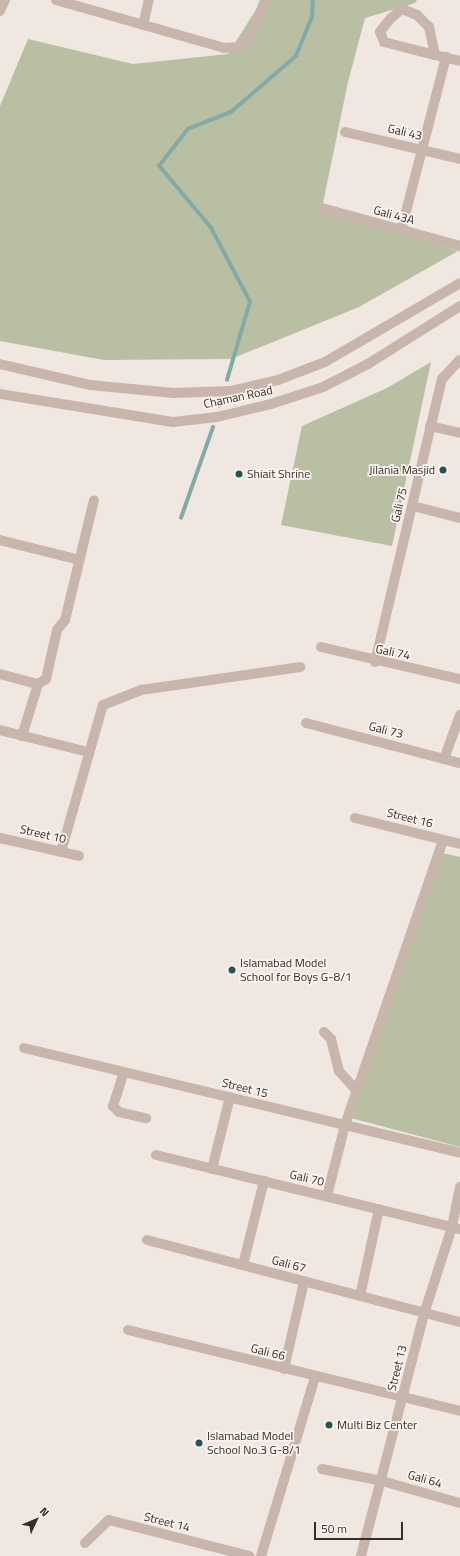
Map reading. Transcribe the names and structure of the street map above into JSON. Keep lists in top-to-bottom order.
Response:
{
  "streets": {
    "street": [
      "Gali 43",
      "Gali 43A",
      "Chaman Road",
      "Gali 75",
      "Gali 74",
      "Gali 73",
      "Street 16",
      "Street 10",
      "Street 15",
      "Gali 70",
      "Gali 67",
      "Gali 66",
      "Street 13",
      "Gali 64",
      "Street 14"
    ]
  },
  "crossings": [
    ["Gali 75", "Gali 74"],
    ["Gali 70", "Street 13"],
    ["Gali 67", "Street 13"],
    ["Gali 66", "Street 13"],
    ["Street 13", "Gali 64"]
  ],
  "places": [
    "Jilania Masjid",
    "Shiait Shrine",
    "Islamabad Model School for Boys G-8/1",
    "Multi Biz Center",
    "Islamabad Model School No.3 G-8/1"
  ],
  "scale_bar": "50 m",
  "north": "top right"
}
